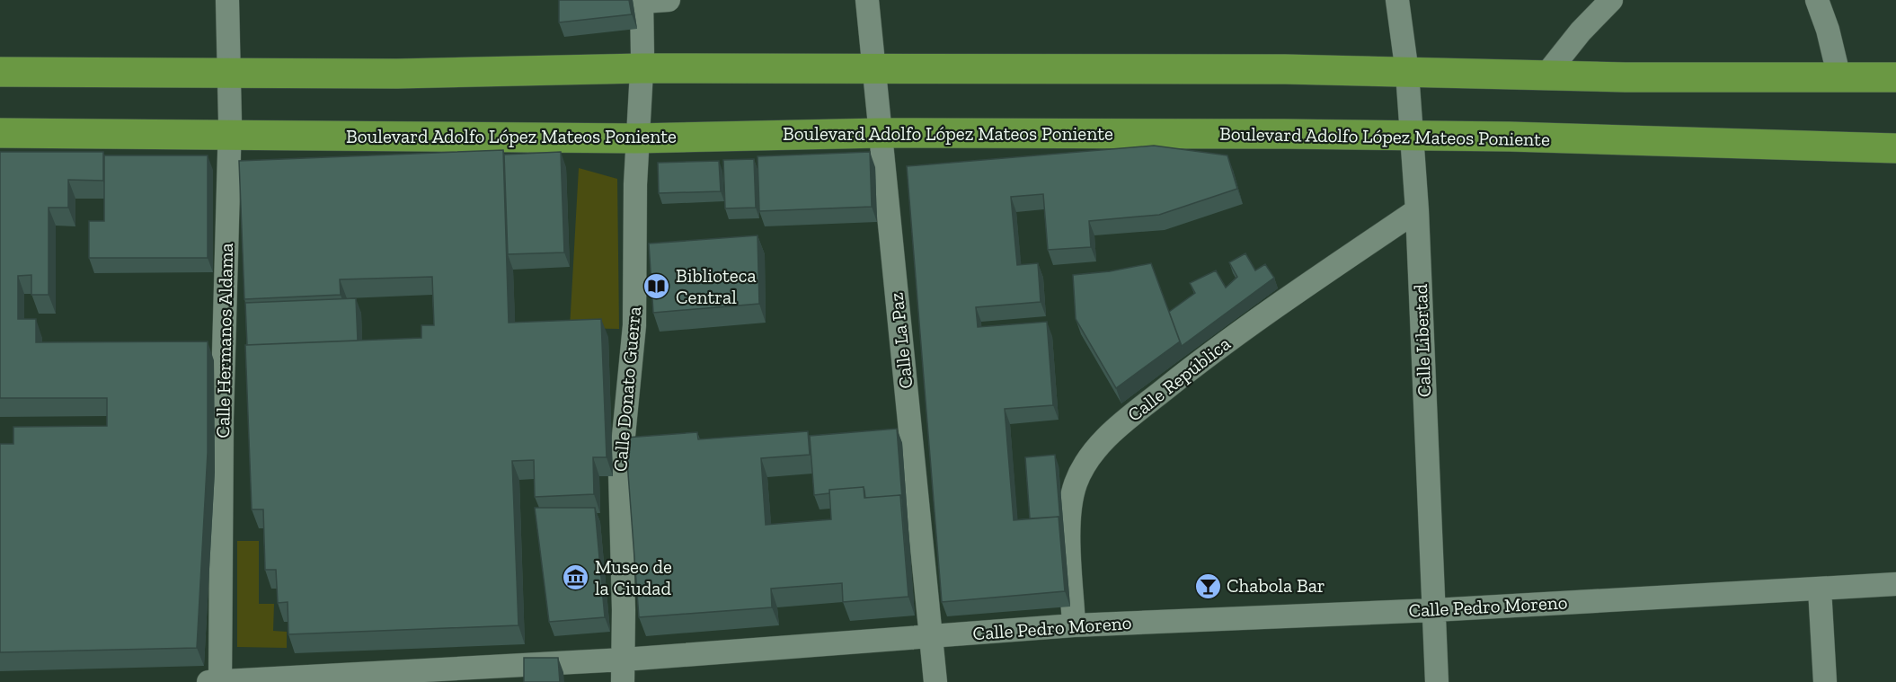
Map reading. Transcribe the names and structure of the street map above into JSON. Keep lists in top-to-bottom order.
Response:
{
  "streets": {
    "main road": ["Boulevard Adolfo López Mateos Poniente"],
    "street": [
      "Calle Hermanos Aldama",
      "Calle La Paz",
      "Calle Libertad",
      "Calle República",
      "Calle Donato Guerra",
      "Calle Pedro Moreno"
    ]
  },
  "crossings": [
    ["Boulevard Adolfo López Mateos Poniente", "Calle Hermanos Aldama"],
    ["Boulevard Adolfo López Mateos Poniente", "Calle La Paz"],
    ["Boulevard Adolfo López Mateos Poniente", "Calle Libertad"],
    ["Boulevard Adolfo López Mateos Poniente", "Calle Donato Guerra"],
    ["Calle Hermanos Aldama", "Calle Pedro Moreno"],
    ["Calle La Paz", "Calle Pedro Moreno"],
    ["Calle Libertad", "Calle República"],
    ["Calle Libertad", "Calle Pedro Moreno"],
    ["Calle República", "Calle Pedro Moreno"],
    ["Calle Donato Guerra", "Calle Pedro Moreno"]
  ],
  "places": {
    "library": ["Biblioteca Central"],
    "museum": ["Museo de la Ciudad"],
    "bar": ["Chabola Bar"]
  }
}
